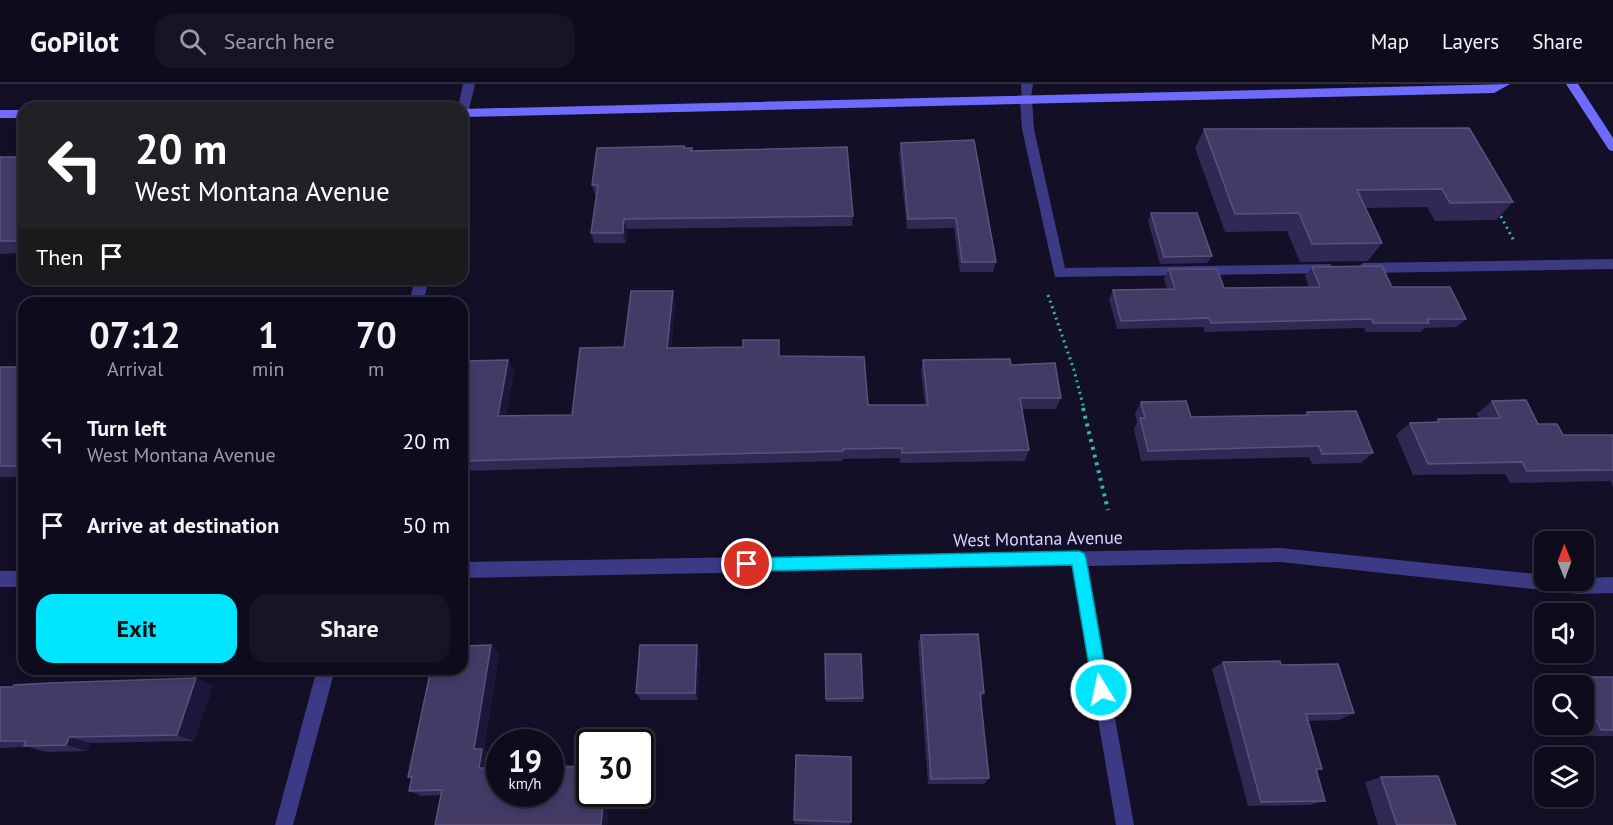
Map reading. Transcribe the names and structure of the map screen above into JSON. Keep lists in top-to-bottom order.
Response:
{
  "streets": {
    "street": ["West Montana Avenue"]
  },
  "north": "top",
  "page": {
    "header": "GoPilot",
    "search": "Search here",
    "nav": ["Map", "Layers", "Share"],
    "turn": ["20 m", "West Montana Avenue"],
    "then": "Then",
    "eta": [
      "07:12",
      "Arrival",
      "1",
      "min",
      "70",
      "m"
    ],
    "list": [
      {
        "name": "Turn left",
        "note": "West Montana Avenue",
        "value": "20 m"
      },
      {
        "name": "Arrive at destination",
        "value": "50 m"
      }
    ],
    "buttons": ["Exit", "Share"],
    "speed": "19 km/h",
    "limit": "30"
  }
}
